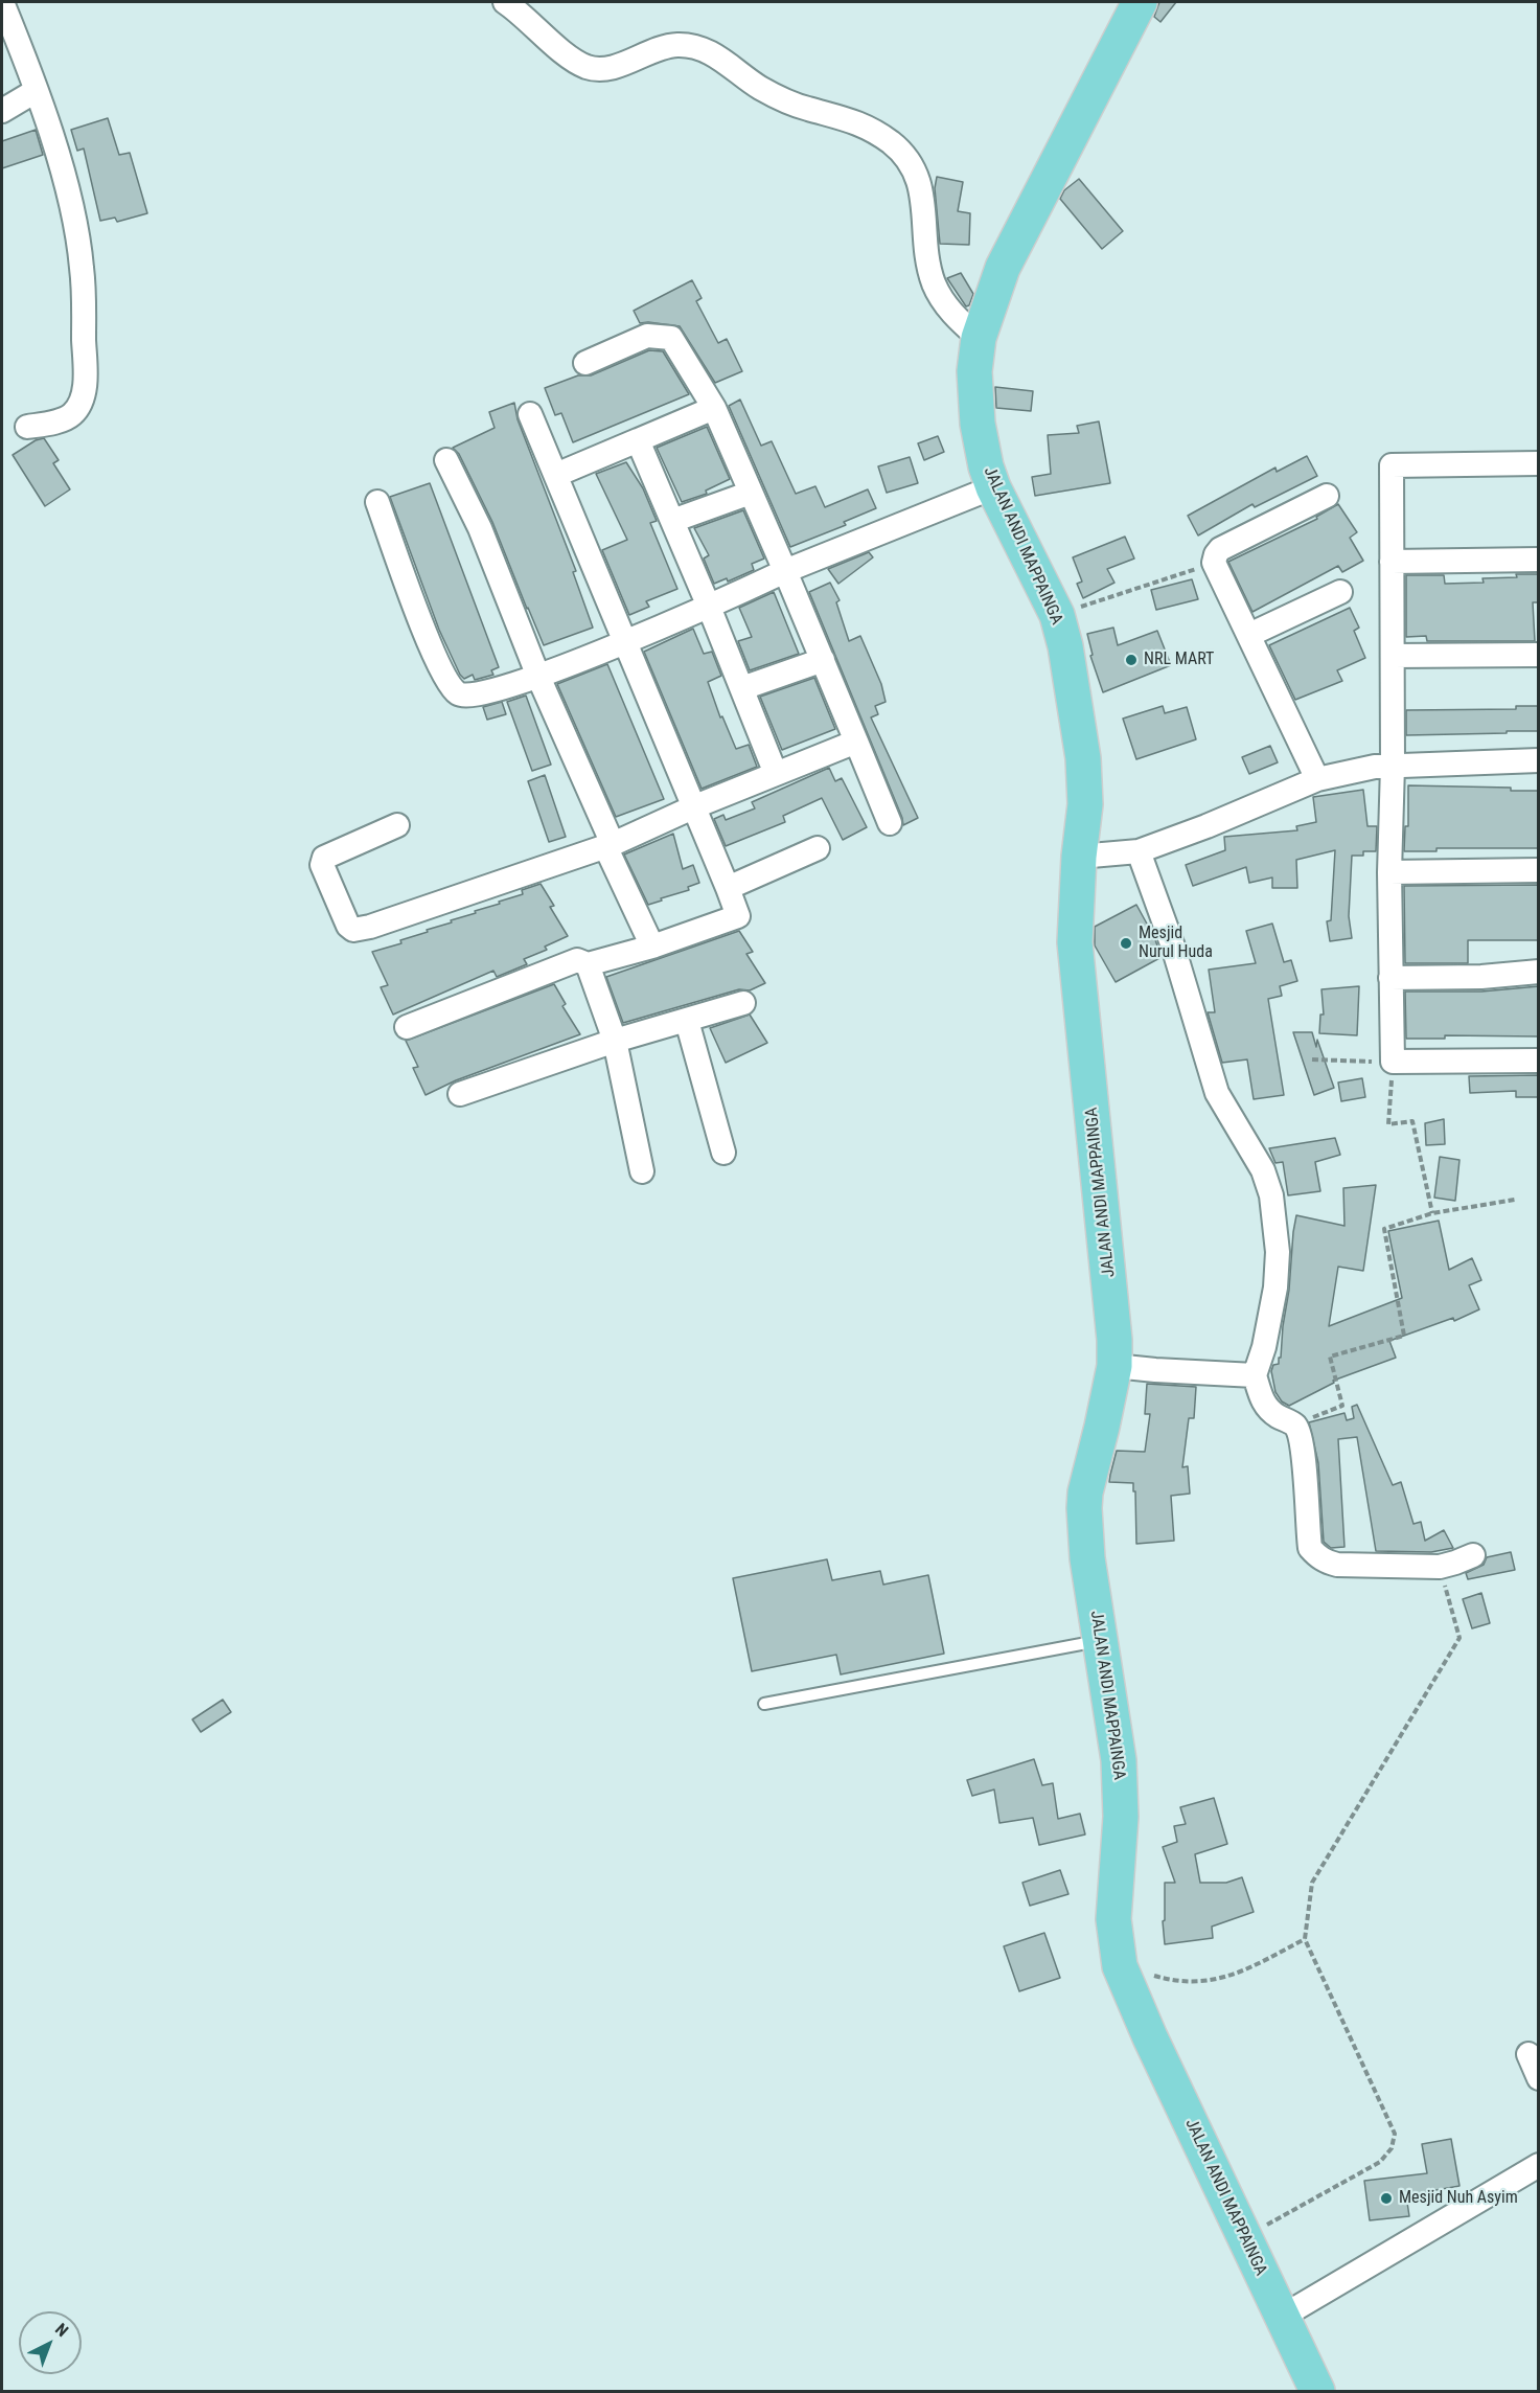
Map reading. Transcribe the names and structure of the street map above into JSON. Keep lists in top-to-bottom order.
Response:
{
  "streets": {
    "main road": ["JALAN ANDI MAPPAINGA"]
  },
  "places": ["NRL MART", "Mesjid Nurul Huda", "Mesjid Nuh Asyim"],
  "north": "top right"
}
